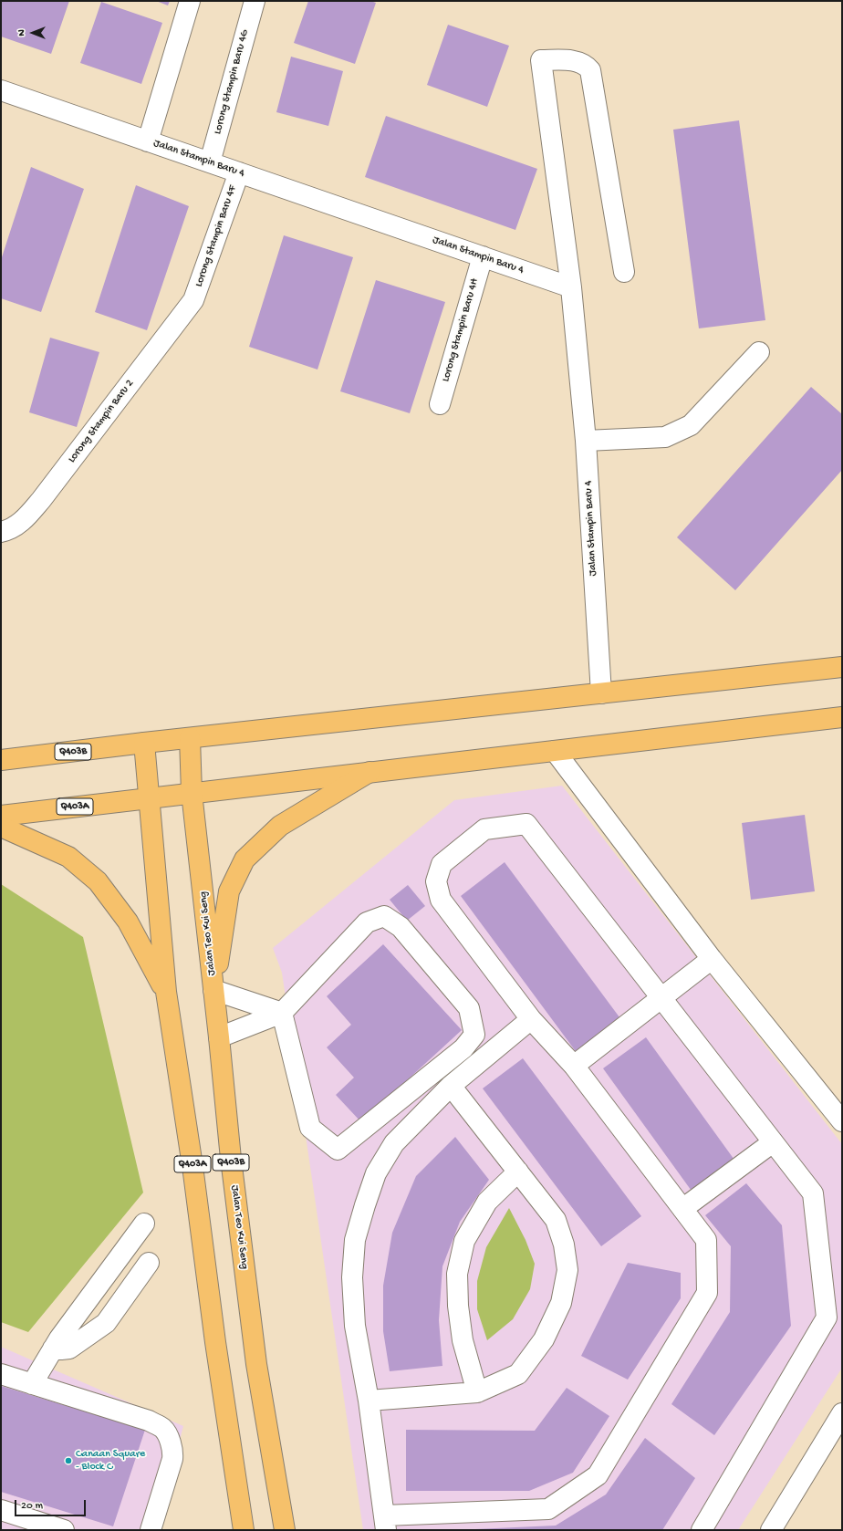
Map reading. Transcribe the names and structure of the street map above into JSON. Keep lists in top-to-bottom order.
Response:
{
  "streets": {
    "main road": ["Q403B", "Q403A", "Jalan Teo Kui Seng"],
    "street": [
      "Lorong Stampin Baru 4G",
      "Jalan Stampin Baru 4",
      "Lorong Stampin Baru 4F",
      "Lorong Stampin Baru 4H",
      "Lorong Stampin Baru 2"
    ]
  },
  "crossings": [
    ["Lorong Stampin Baru 4G", "Jalan Stampin Baru 4"],
    ["Jalan Stampin Baru 4", "Lorong Stampin Baru 4F"],
    ["Jalan Stampin Baru 4", "Lorong Stampin Baru 4H"],
    ["Lorong Stampin Baru 4F", "Lorong Stampin Baru 2"],
    ["Q403B", "Q403A"],
    ["Q403B", "Jalan Teo Kui Seng"]
  ],
  "places": ["Canaan Square - Block C"],
  "scale_bar": "20 m",
  "north": "left"
}
